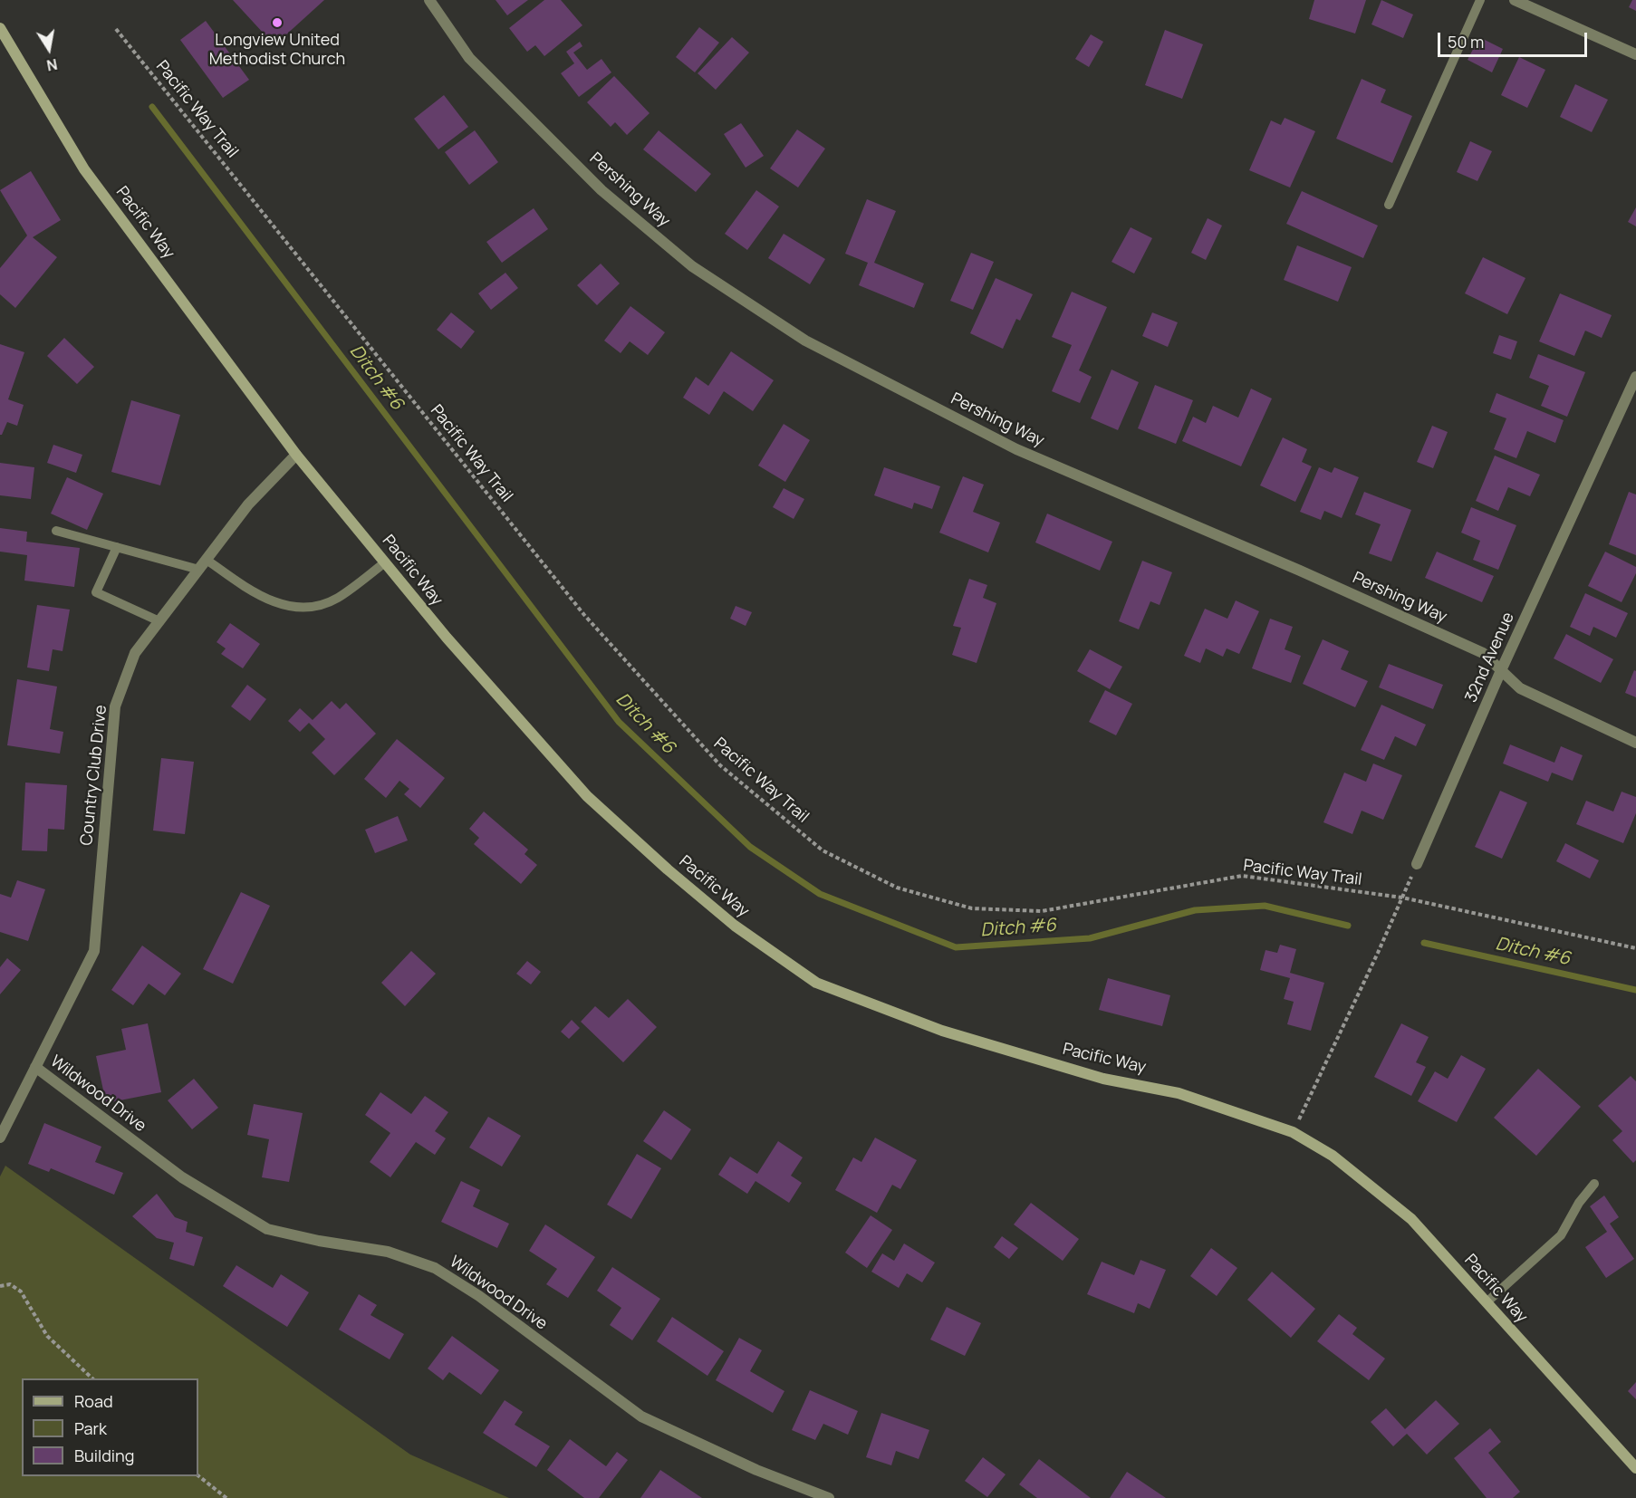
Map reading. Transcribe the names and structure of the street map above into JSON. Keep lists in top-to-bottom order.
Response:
{
  "streets": {
    "main road": ["Pacific Way"],
    "street": [
      "Pershing Way",
      "32nd Avenue",
      "Country Club Drive",
      "Wildwood Drive"
    ],
    "path": ["Pacific Way Trail"]
  },
  "crossings": [
    ["Pershing Way", "32nd Avenue"],
    ["Pacific Way", "Country Club Drive"],
    ["Country Club Drive", "Wildwood Drive"]
  ],
  "water": ["Ditch #6"],
  "places": ["Longview United Methodist Church"],
  "legend": ["Road", "Park", "Building"],
  "scale_bar": "50 m",
  "north": "bottom"
}
